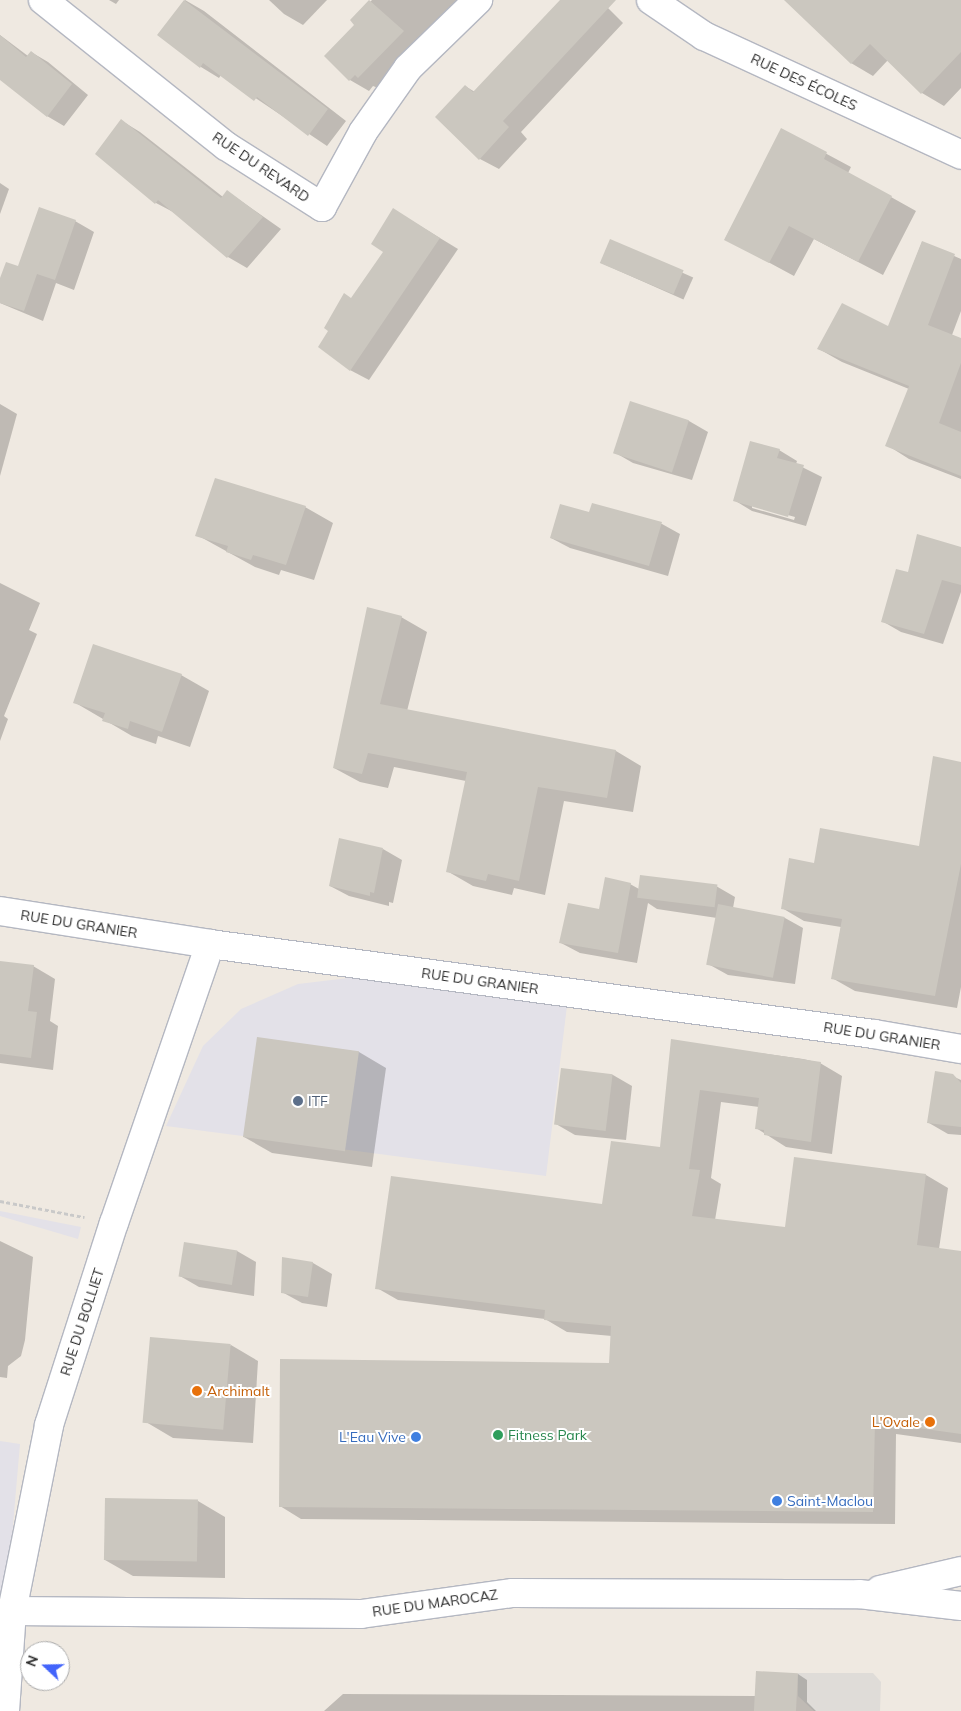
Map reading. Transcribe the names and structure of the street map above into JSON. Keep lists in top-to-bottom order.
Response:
{
  "streets": {
    "street": [
      "RUE DES ÉCOLES",
      "RUE DU REVARD",
      "RUE DU GRANIER",
      "RUE DU BOLLIET",
      "RUE DU MAROCAZ"
    ]
  },
  "crossings": [
    ["RUE DU GRANIER", "RUE DU BOLLIET"],
    ["RUE DU BOLLIET", "RUE DU MAROCAZ"]
  ],
  "places": [
    "ITF",
    "Archimalt",
    "L'Ovale",
    "Fitness Park",
    "L'Eau Vive",
    "Saint-Maclou"
  ],
  "north": "left"
}
